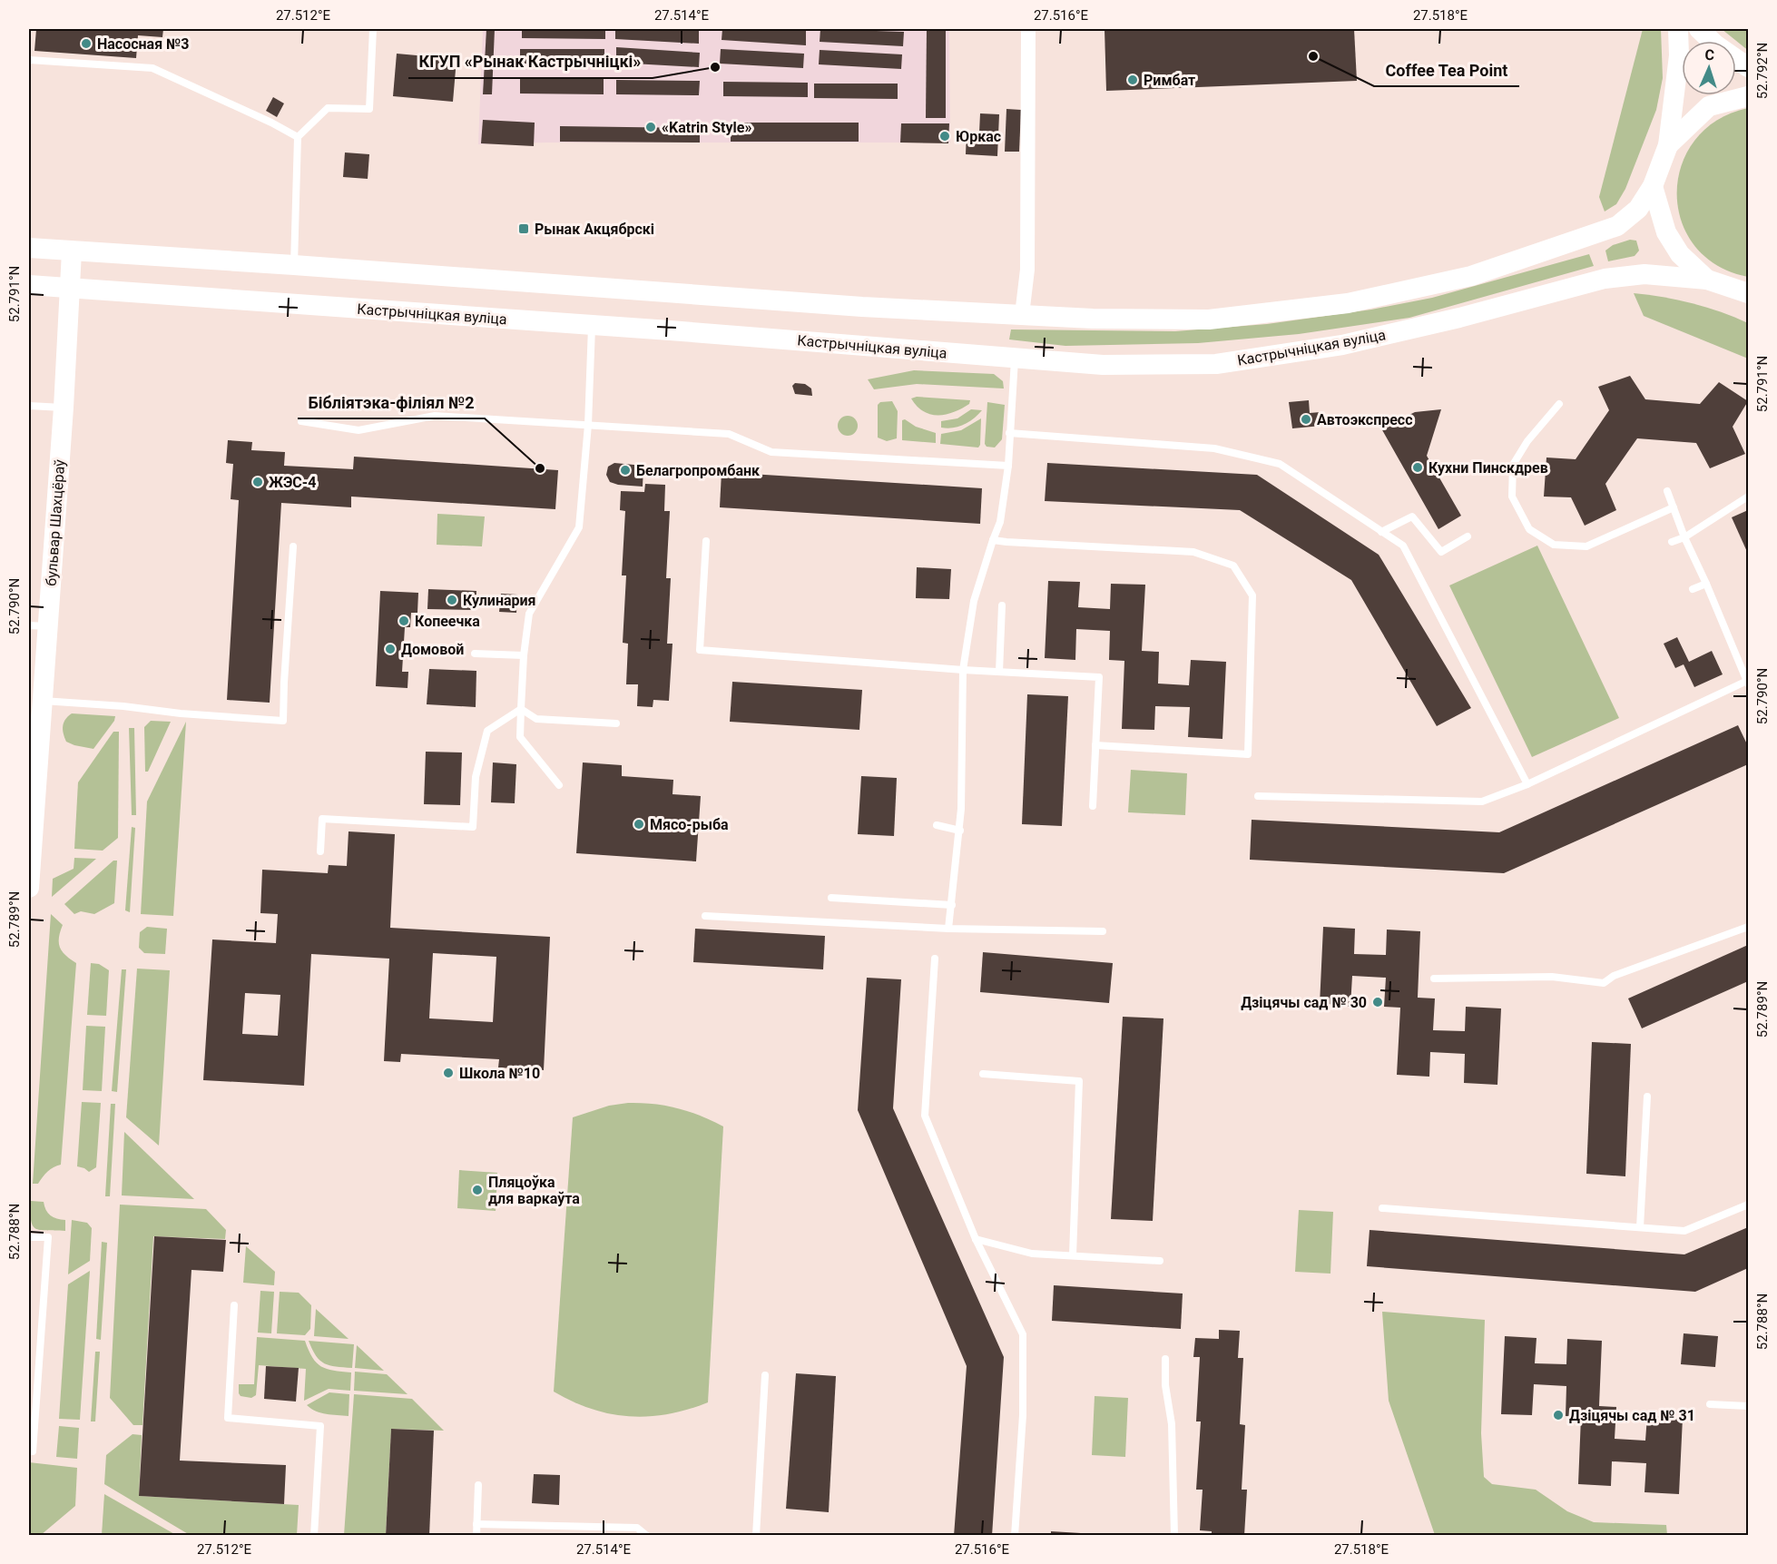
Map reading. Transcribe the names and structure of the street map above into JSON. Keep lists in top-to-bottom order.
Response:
{
  "streets": {
    "main road": ["Кастрычніцкая вуліца", "бульвар Шахцёраў"]
  },
  "crossings": [
    ["Кастрычніцкая вуліца", "бульвар Шахцёраў"]
  ],
  "places": {
    "other": [
      "Насосная №3",
      "Coffee Tea Point",
      "КГУП «Рынак Кастрычніцкі»",
      "Римбат",
      "«Katrin Style»",
      "Юркас",
      "Автоэкспресс",
      "Кухни Пинскдрев",
      "Бібліятэка-філіял №2",
      "Белагропромбанк",
      "ЖЭС-4",
      "Кулинария",
      "Копеечка",
      "Домовой",
      "Мясо-рыба",
      "Дзіцячы сад № 30",
      "Школа №10",
      "Пляцоўка для варкаўта",
      "Дзіцячы сад № 31"
    ],
    "transit": ["Рынак Акцябрскі"]
  },
  "north": "top",
  "coordinates": [
    "27.512°E",
    "27.514°E",
    "27.516°E",
    "27.518°E",
    "52.792°N",
    "52.791°N",
    "52.790°N",
    "52.789°N",
    "52.788°N"
  ]
}
